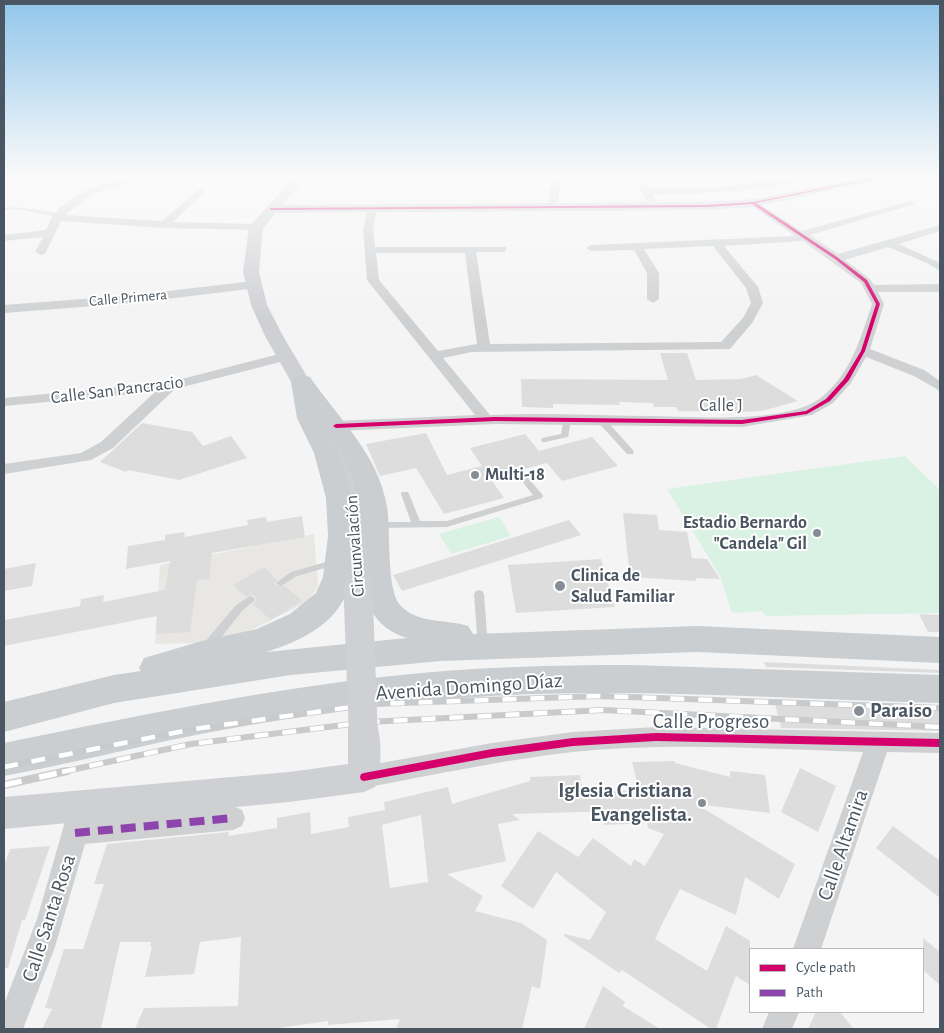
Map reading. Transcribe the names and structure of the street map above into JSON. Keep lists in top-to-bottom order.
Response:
{
  "streets": {
    "main road": ["Circunvalación", "Avenida Domingo Díaz"],
    "street": [
      "Calle Primera",
      "Calle San Pancracio",
      "Calle J",
      "Calle Progreso",
      "Calle Altamira",
      "Calle Santa Rosa"
    ]
  },
  "crossings": [
    ["Calle Primera", "Circunvalación"],
    ["Calle San Pancracio", "Circunvalación"],
    ["Circunvalación", "Calle Progreso"],
    ["Calle Progreso", "Calle Altamira"]
  ],
  "places": [
    "Multi-18",
    "Estadio Bernardo \"Candela\" Gil",
    "Clinica de Salud Familiar",
    "Paraiso",
    "Iglesia Cristiana Evangelista."
  ],
  "legend": ["Cycle path", "Path"]
}
